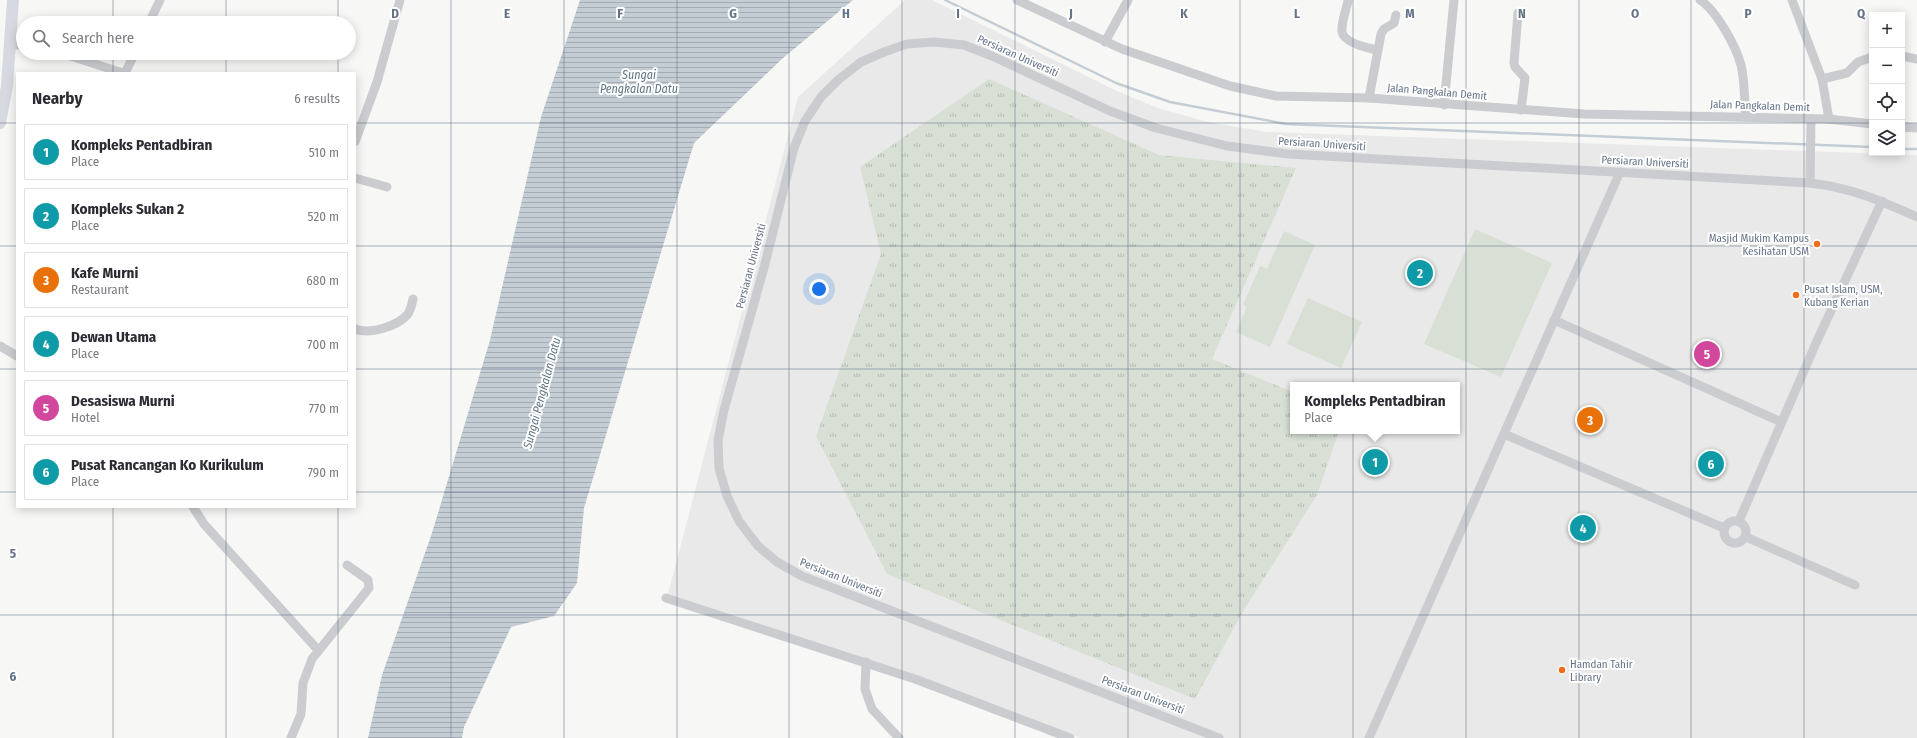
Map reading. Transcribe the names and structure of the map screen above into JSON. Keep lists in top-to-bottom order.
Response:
{
  "streets": {
    "street": ["Persiaran Universiti", "Jalan Pangkalan Demit"]
  },
  "water": ["Sungai Pengkalan Datu"],
  "places": ["Masjid Mukim Kampus Kesihatan USM", "Pusat Islam, USM, Kubang Kerian", "Hamdan Tahir Library"],
  "page": {
    "map_buttons": ["+", "−"],
    "search": "Search here",
    "heading": ["Nearby", "6 results"],
    "list": [
      {
        "mark": "1",
        "name": "Kompleks Pentadbiran",
        "note": "Place",
        "value": "510 m"
      },
      {
        "mark": "2",
        "name": "Kompleks Sukan 2",
        "note": "Place",
        "value": "520 m"
      },
      {
        "mark": "3",
        "name": "Kafe Murni",
        "note": "Restaurant",
        "value": "680 m"
      },
      {
        "mark": "4",
        "name": "Dewan Utama",
        "note": "Place",
        "value": "700 m"
      },
      {
        "mark": "5",
        "name": "Desasiswa Murni",
        "note": "Hotel",
        "value": "770 m"
      },
      {
        "mark": "6",
        "name": "Pusat Rancangan Ko Kurikulum",
        "note": "Place",
        "value": "790 m"
      }
    ],
    "pins": [
      "2",
      "5",
      "3",
      "1",
      "6",
      "4"
    ],
    "popup": ["Kompleks Pentadbiran", "Place"]
  },
  "grid": {
    "columns": [
      "D",
      "E",
      "F",
      "G",
      "H",
      "I",
      "J",
      "K",
      "L",
      "M",
      "N",
      "O",
      "P",
      "Q"
    ],
    "rows": ["5", "6"]
  }
}
